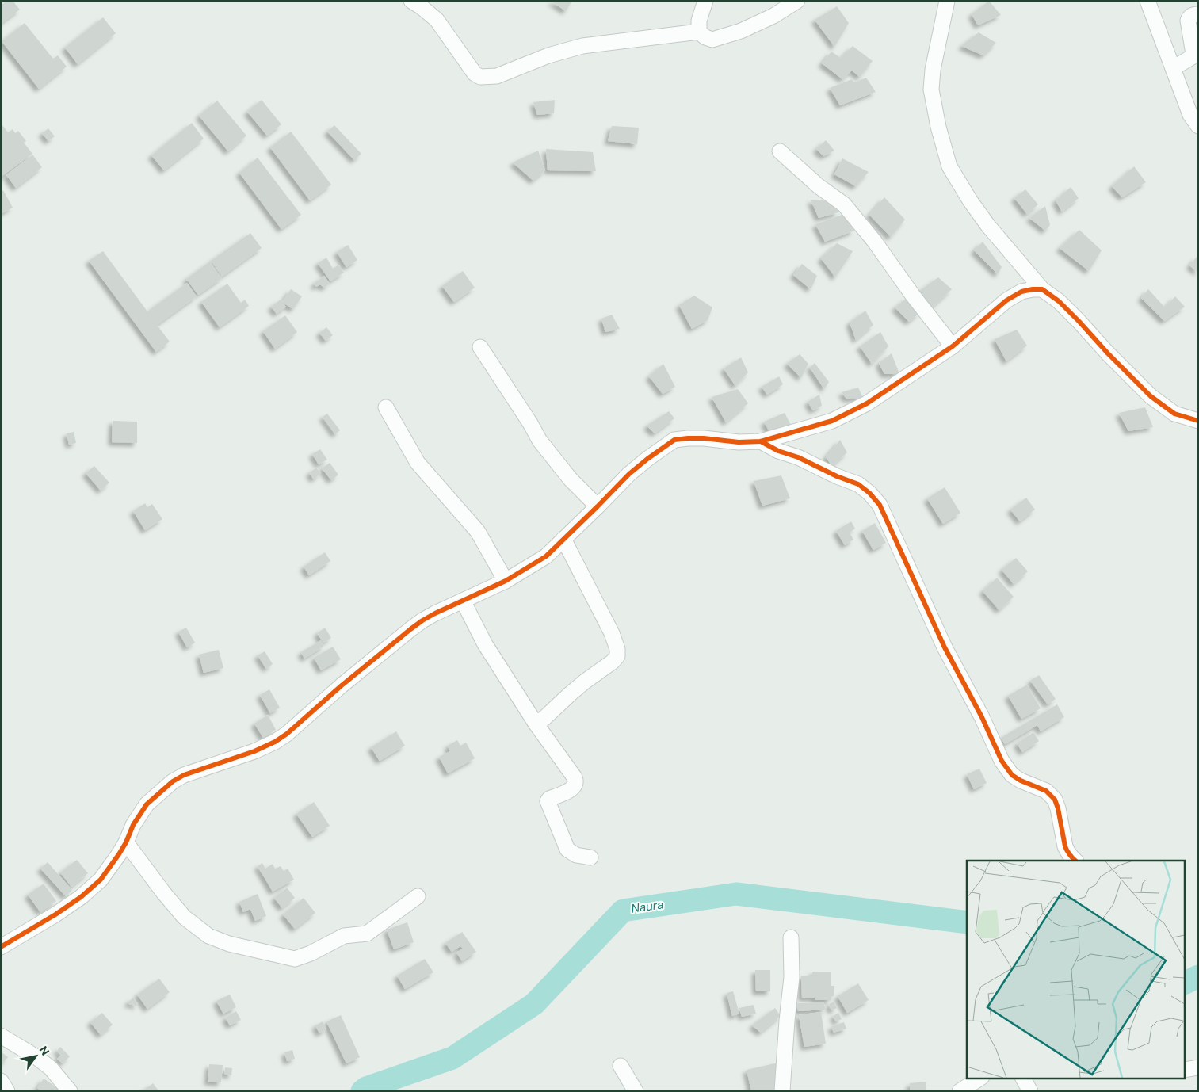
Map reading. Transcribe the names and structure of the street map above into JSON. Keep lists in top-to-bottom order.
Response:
{
  "water": ["Naura"],
  "north": "top right"
}
